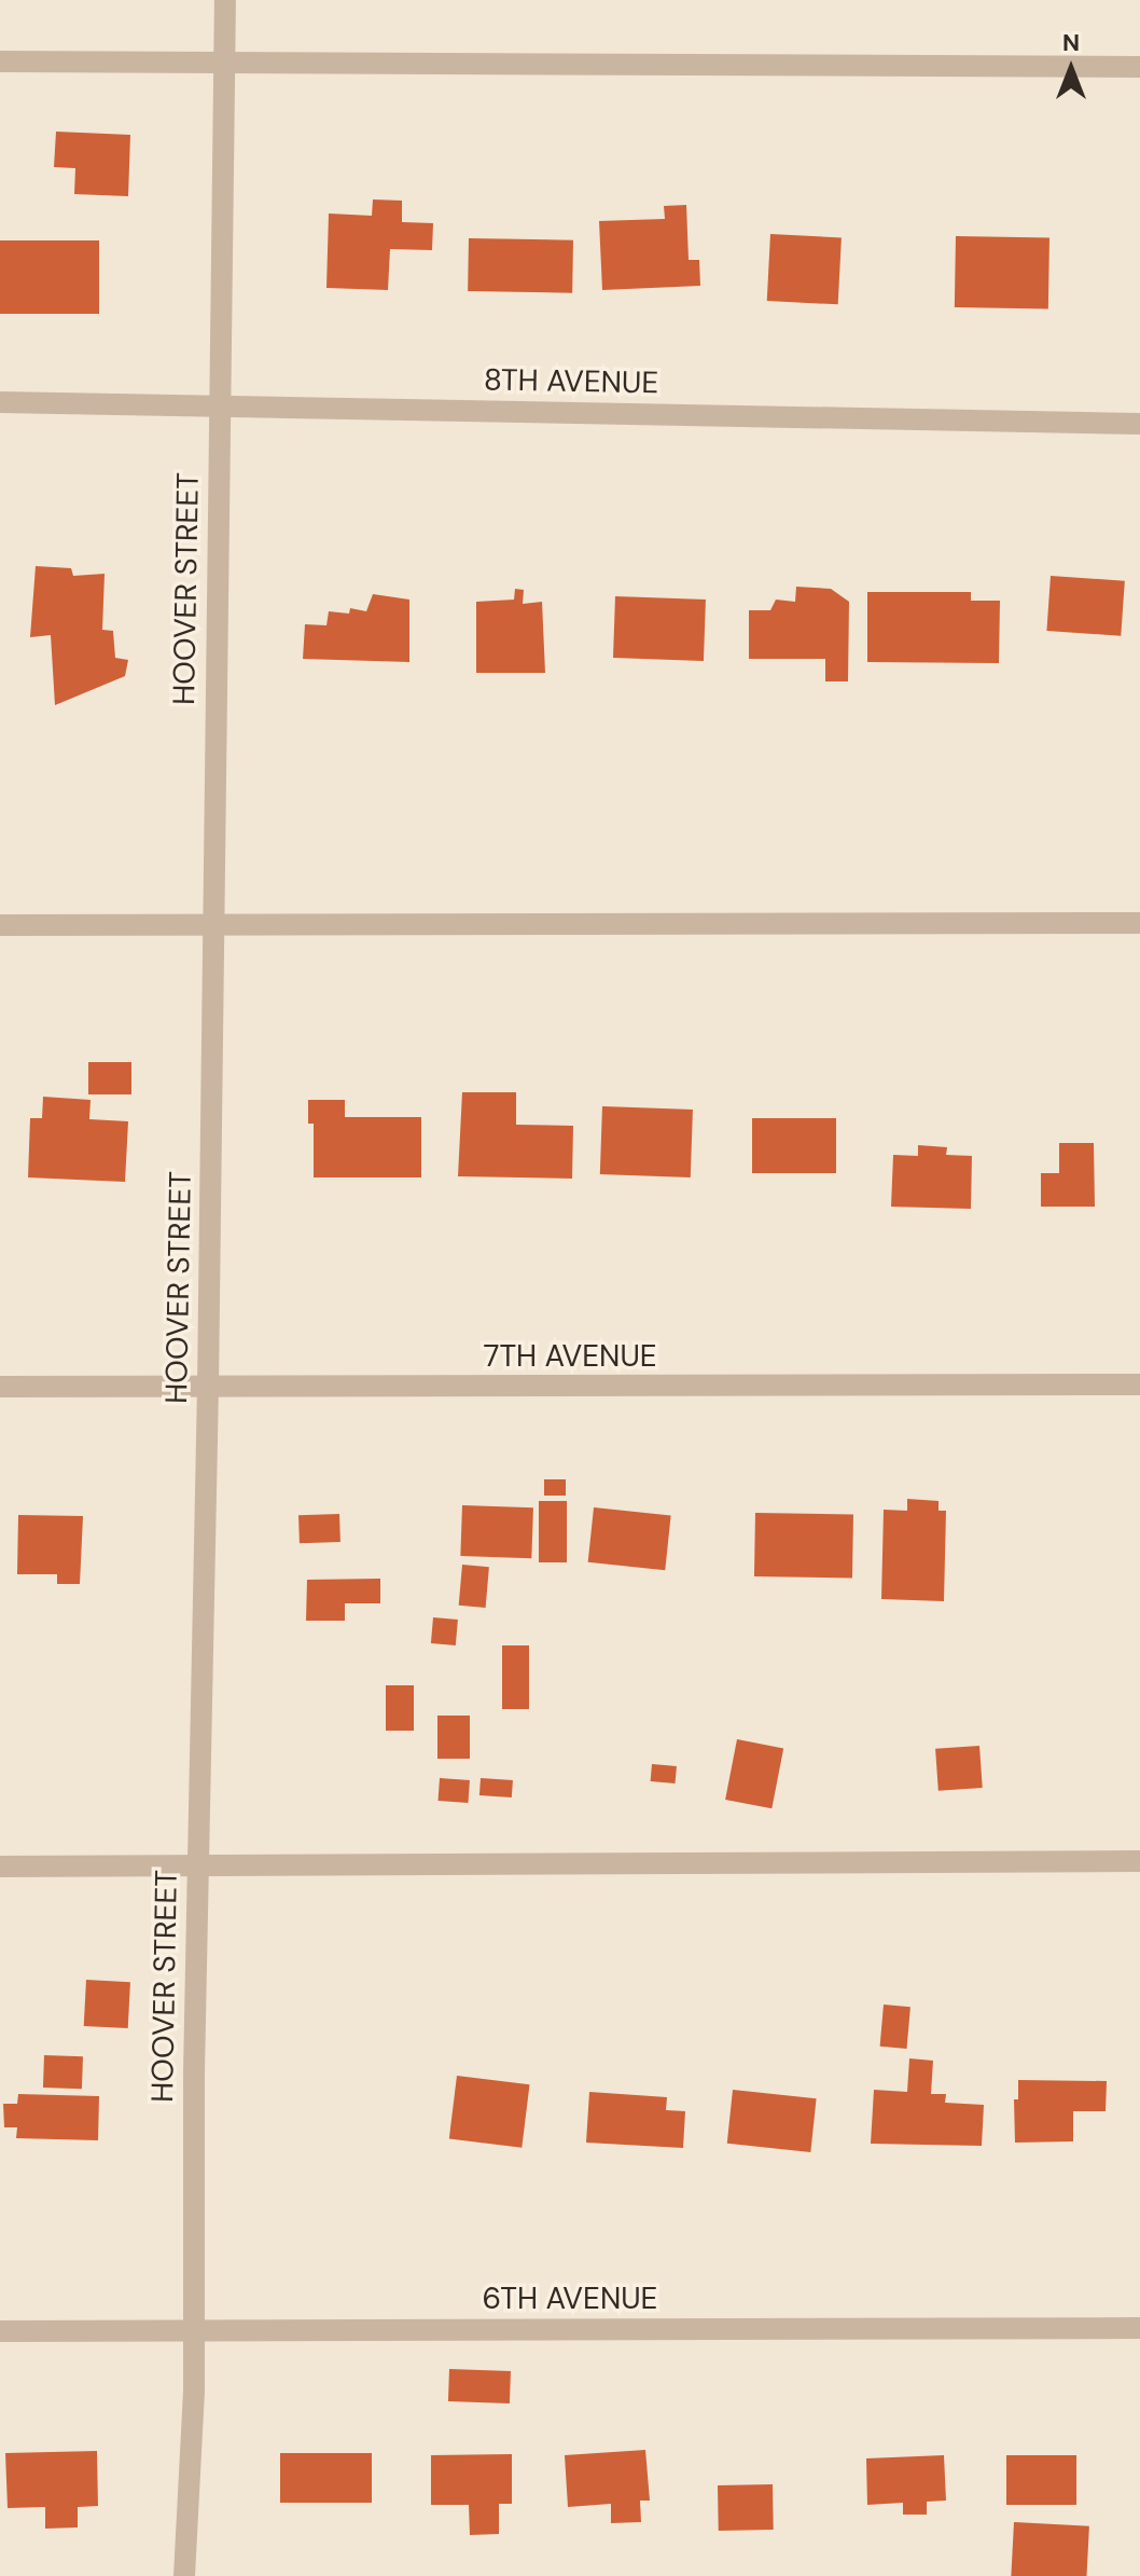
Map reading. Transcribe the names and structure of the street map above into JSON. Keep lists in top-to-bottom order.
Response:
{
  "streets": {
    "street": [
      "8TH AVENUE",
      "HOOVER STREET",
      "7TH AVENUE",
      "6TH AVENUE"
    ]
  },
  "crossings": [
    ["8TH AVENUE", "HOOVER STREET"],
    ["HOOVER STREET", "7TH AVENUE"],
    ["HOOVER STREET", "6TH AVENUE"]
  ],
  "north": "top"
}
